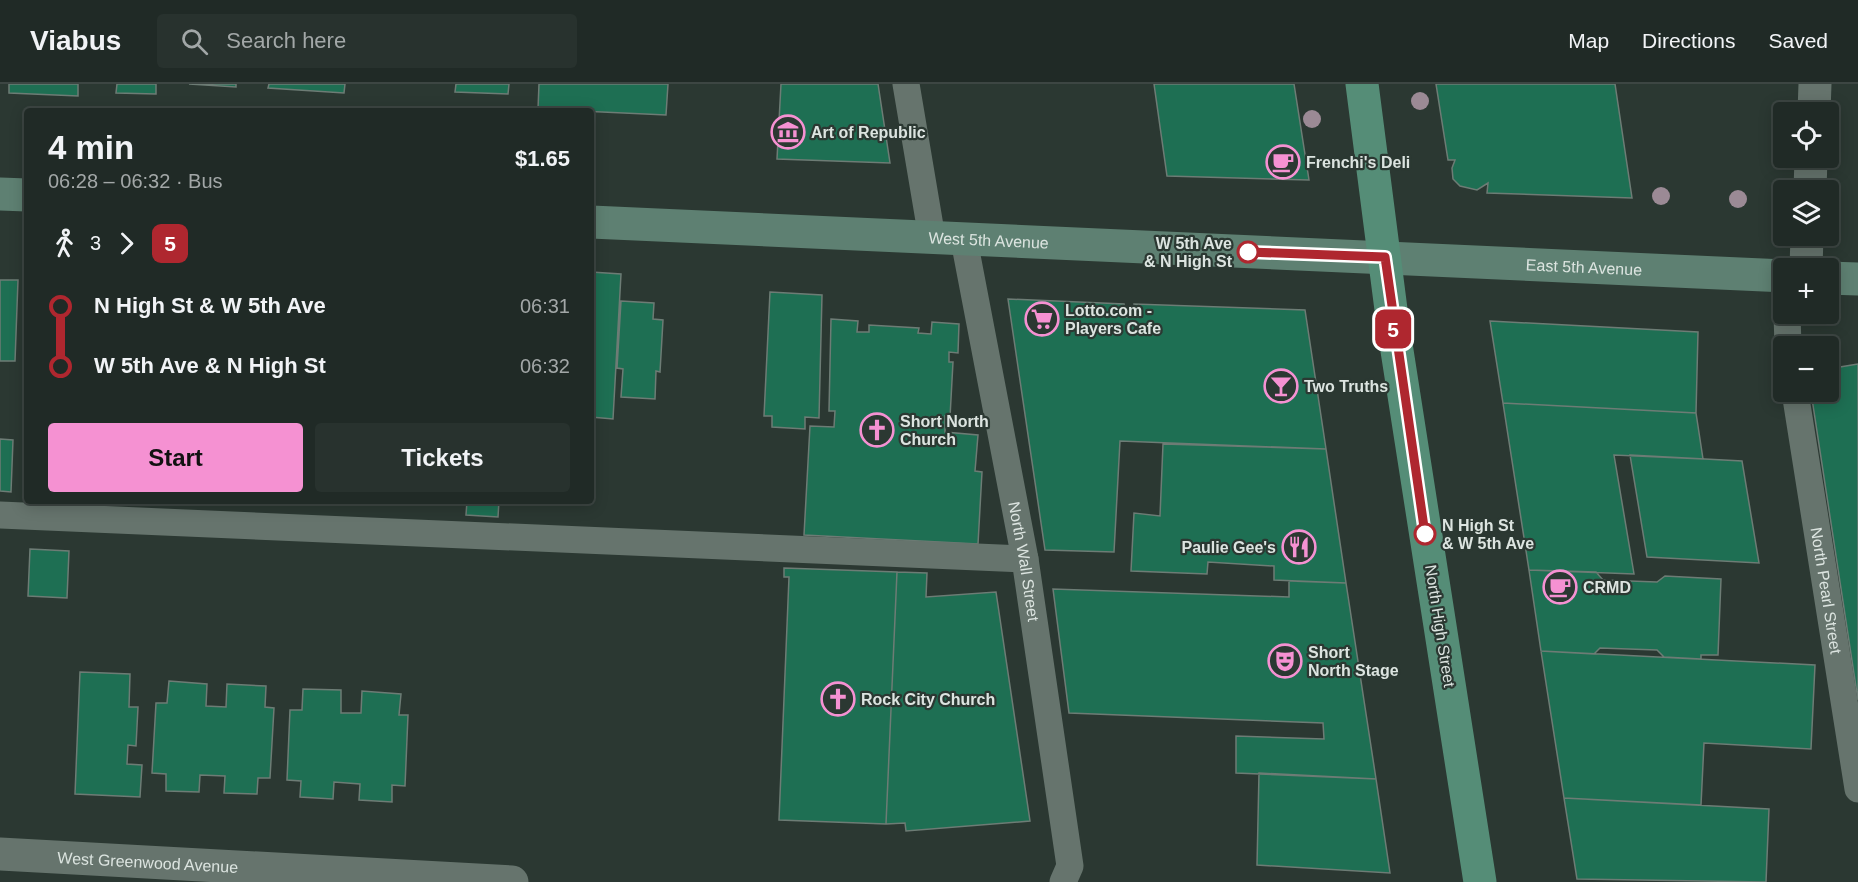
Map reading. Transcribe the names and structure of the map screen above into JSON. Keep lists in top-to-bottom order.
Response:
{
  "streets": {
    "main road": ["West 5th Avenue", "East 5th Avenue", "North High Street"],
    "street": ["West Greenwood Avenue"],
    "lane": ["North Wall Street", "North Pearl Street"]
  },
  "crossings": [
    ["West 5th Avenue", "East 5th Avenue"],
    ["West 5th Avenue", "North Wall Street"],
    ["West 5th Avenue", "North High Street"],
    ["East 5th Avenue", "North High Street"]
  ],
  "places": {
    "museum": ["Art of Republic"],
    "cafe": ["Frenchi's Deli", "CRMD"],
    "other": ["W 5th Ave & N High St", "N High St & W 5th Ave"],
    "supermarket": ["Lotto.com - Players Cafe"],
    "bar": ["Two Truths"],
    "church": ["Short North Church", "Rock City Church"],
    "restaurant": ["Paulie Gee's"],
    "theatre": ["Short North Stage"]
  },
  "lines": ["bus line 5"],
  "page": {
    "header": "Viabus",
    "search": "Search here",
    "nav": ["Map", "Directions", "Saved"],
    "on_map": "5",
    "map_buttons": ["+", "−"],
    "heading": ["4 min", "06:28 – 06:32 · Bus", "$1.65"],
    "legs": ["3", "5"],
    "list": [
      {
        "name": "N High St & W 5th Ave",
        "value": "06:31"
      },
      {
        "name": "W 5th Ave & N High St",
        "value": "06:32"
      }
    ],
    "buttons": ["Start", "Tickets"]
  }
}
